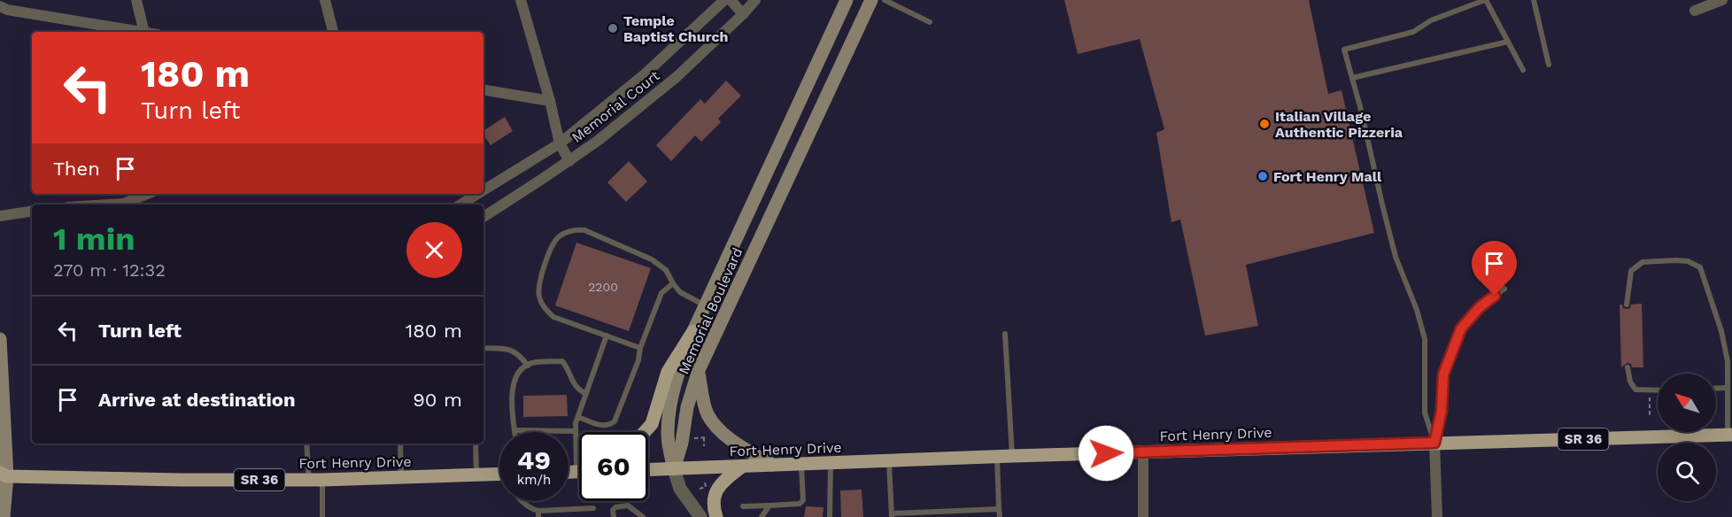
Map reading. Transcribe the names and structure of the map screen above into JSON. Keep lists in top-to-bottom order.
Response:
{
  "streets": {
    "main road": ["Memorial Boulevard", "Fort Henry Drive", "SR 36"],
    "street": ["Memorial Court"]
  },
  "crossings": [
    ["Memorial Boulevard", "Fort Henry Drive"]
  ],
  "places": ["Temple Baptist Church", "Italian Village Authentic Pizzeria", "Fort Henry Mall"],
  "house_numbers": ["2200"],
  "north": "top left",
  "page": {
    "turn": ["180 m", "Turn left"],
    "then": "Then",
    "heading": ["1 min", "270 m · 12:32"],
    "list": [
      {
        "name": "Turn left",
        "value": "180 m"
      },
      {
        "name": "Arrive at destination",
        "value": "90 m"
      }
    ],
    "speed": "49 km/h",
    "limit": "60"
  }
}
